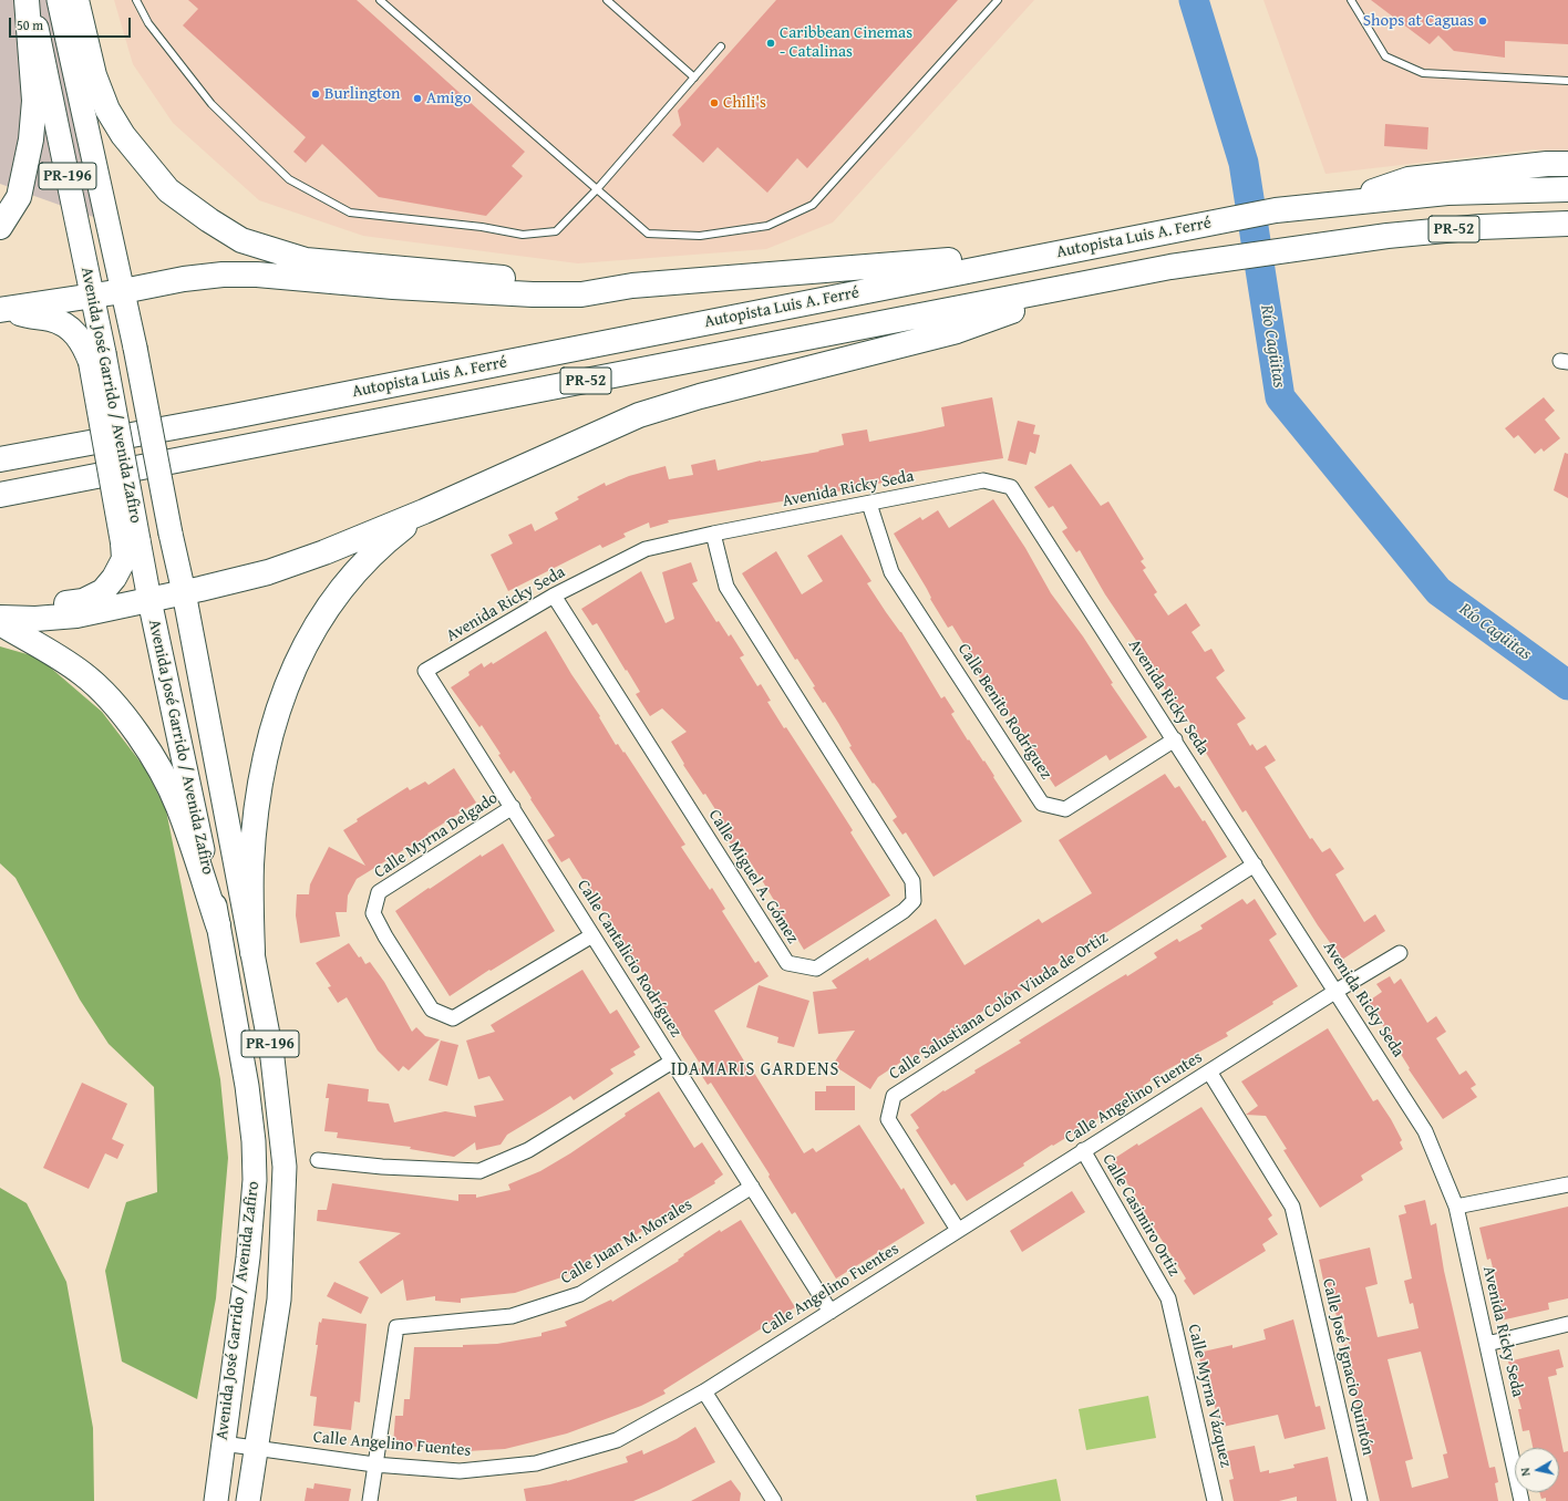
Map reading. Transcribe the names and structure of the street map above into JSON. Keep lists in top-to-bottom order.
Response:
{
  "streets": {
    "highway": ["PR-52", "Autopista Luis A. Ferré"],
    "main road": ["PR-196", "Avenida José Garrido / Avenida Zafiro"],
    "street": [
      "Avenida Ricky Seda",
      "Calle Benito Rodríguez",
      "Calle Myrna Delgado",
      "Calle Miguel A. Gómez",
      "Calle Cantalicio Rodríguez",
      "Calle Salustiana Colón Viuda de Ortiz",
      "Calle Angelino Fuentes",
      "Calle Casimiro Ortiz",
      "Calle Juan M. Morales",
      "Calle José Ignacio Quintón",
      "Calle Myrna Vázquez"
    ]
  },
  "crossings": [
    ["Avenida José Garrido / Avenida Zafiro", "Calle Angelino Fuentes"],
    ["Avenida Ricky Seda", "Calle Benito Rodríguez"],
    ["Avenida Ricky Seda", "Calle Miguel A. Gómez"],
    ["Avenida Ricky Seda", "Calle Cantalicio Rodríguez"],
    ["Avenida Ricky Seda", "Calle Salustiana Colón Viuda de Ortiz"],
    ["Avenida Ricky Seda", "Calle Angelino Fuentes"],
    ["Calle Myrna Delgado", "Calle Cantalicio Rodríguez"],
    ["Calle Cantalicio Rodríguez", "Calle Angelino Fuentes"],
    ["Calle Cantalicio Rodríguez", "Calle Juan M. Morales"],
    ["Calle Salustiana Colón Viuda de Ortiz", "Calle Angelino Fuentes"],
    ["Calle Angelino Fuentes", "Calle Casimiro Ortiz"],
    ["Calle Angelino Fuentes", "Calle Juan M. Morales"],
    ["Calle Angelino Fuentes", "Calle José Ignacio Quintón"],
    ["Calle Casimiro Ortiz", "Calle Myrna Vázquez"]
  ],
  "districts": ["IDAMARIS GARDENS"],
  "water": ["Río Cagüitas"],
  "places": [
    "Shops at Caguas",
    "Caribbean Cinemas - Catalinas",
    "Burlington",
    "Amigo",
    "Chili's"
  ],
  "scale_bar": "50 m",
  "north": "left"
}
